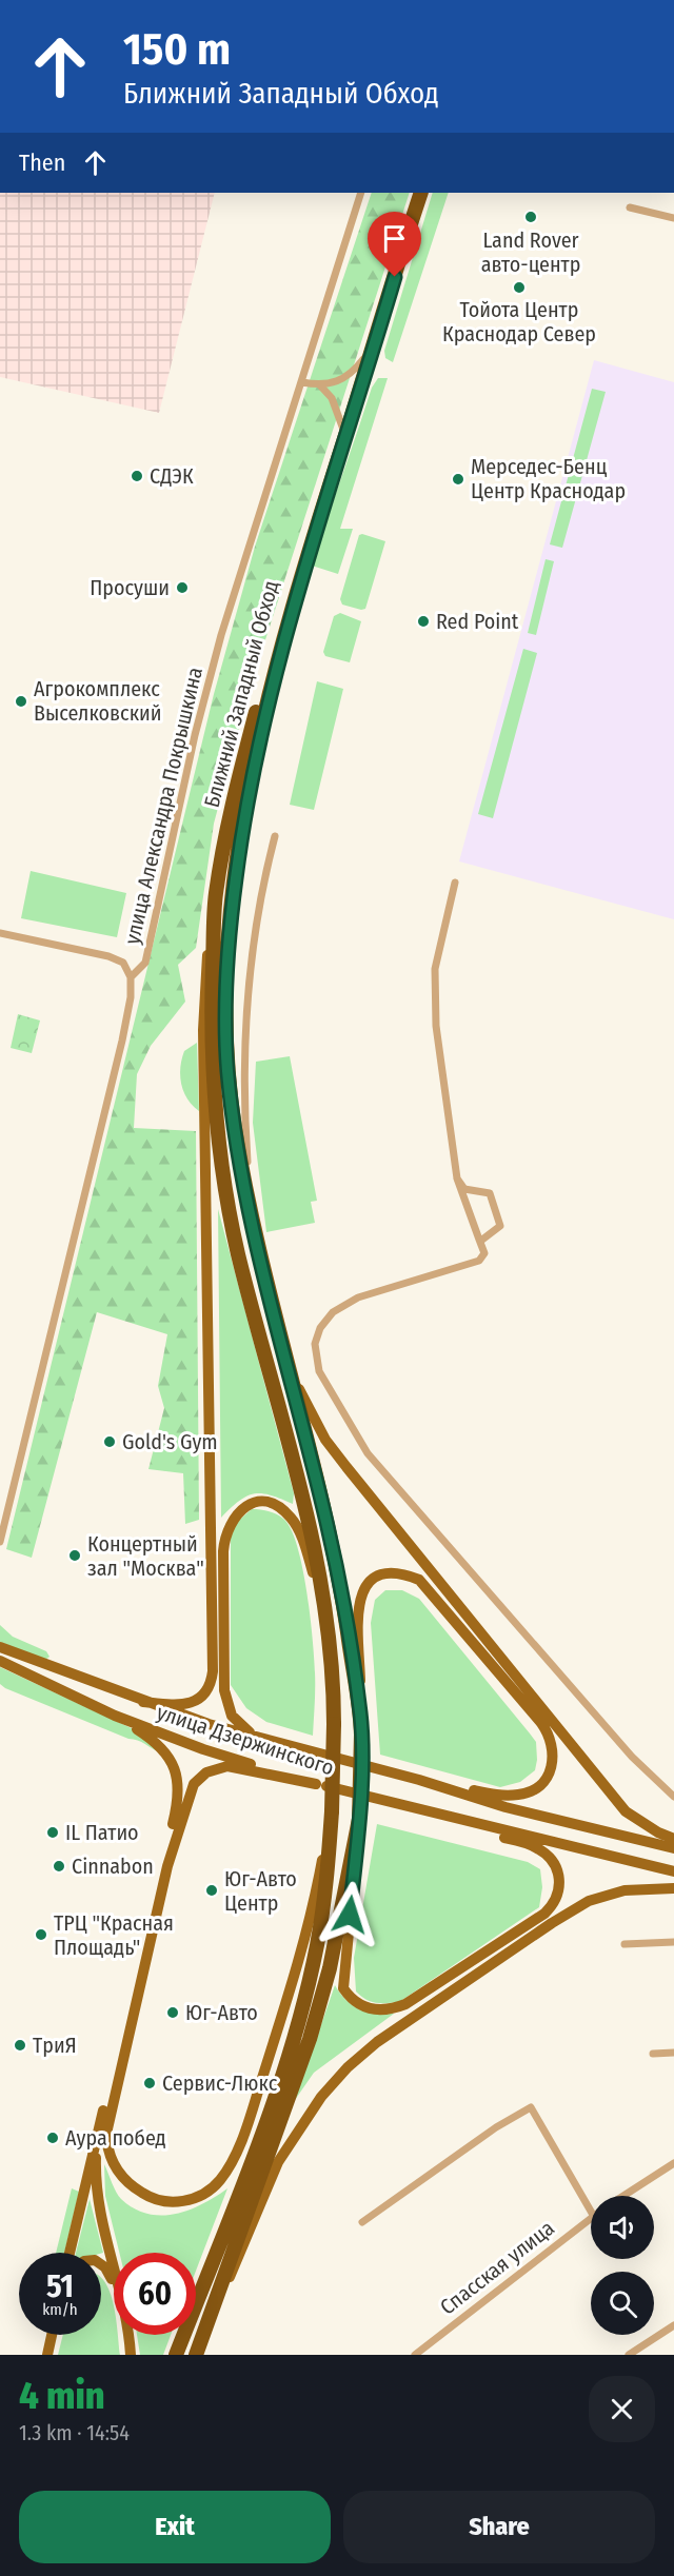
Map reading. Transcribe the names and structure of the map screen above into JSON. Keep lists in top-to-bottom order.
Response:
{
  "streets": {
    "highway": ["Ближний Западный Обход"],
    "main road": ["улица Дзержинского"],
    "street": ["улица Александра Покрышкина", "Спасская улица"]
  },
  "places": [
    "Land Rover авто-центр",
    "Тойота Центр Краснодар Север",
    "СДЭК",
    "Мерседес-Бенц Центр Краснодар",
    "Просуши",
    "Red Point",
    "Агрокомплекс Выселковский",
    "Gold's Gym",
    "Концертный зал \"Москва\"",
    "IL Патио",
    "Cinnabon",
    "Юг-Авто Центр",
    "ТРЦ \"Красная Площадь\"",
    "Юг-Авто",
    "ТриЯ",
    "Сервис-Люкс",
    "Аура побед"
  ],
  "page": {
    "turn": ["150 m", "Ближний Западный Обход"],
    "then": "Then",
    "speed": "51 km/h",
    "limit": "60",
    "heading": ["4 min", "1.3 km · 14:54"],
    "buttons": ["Exit", "Share"]
  }
}
